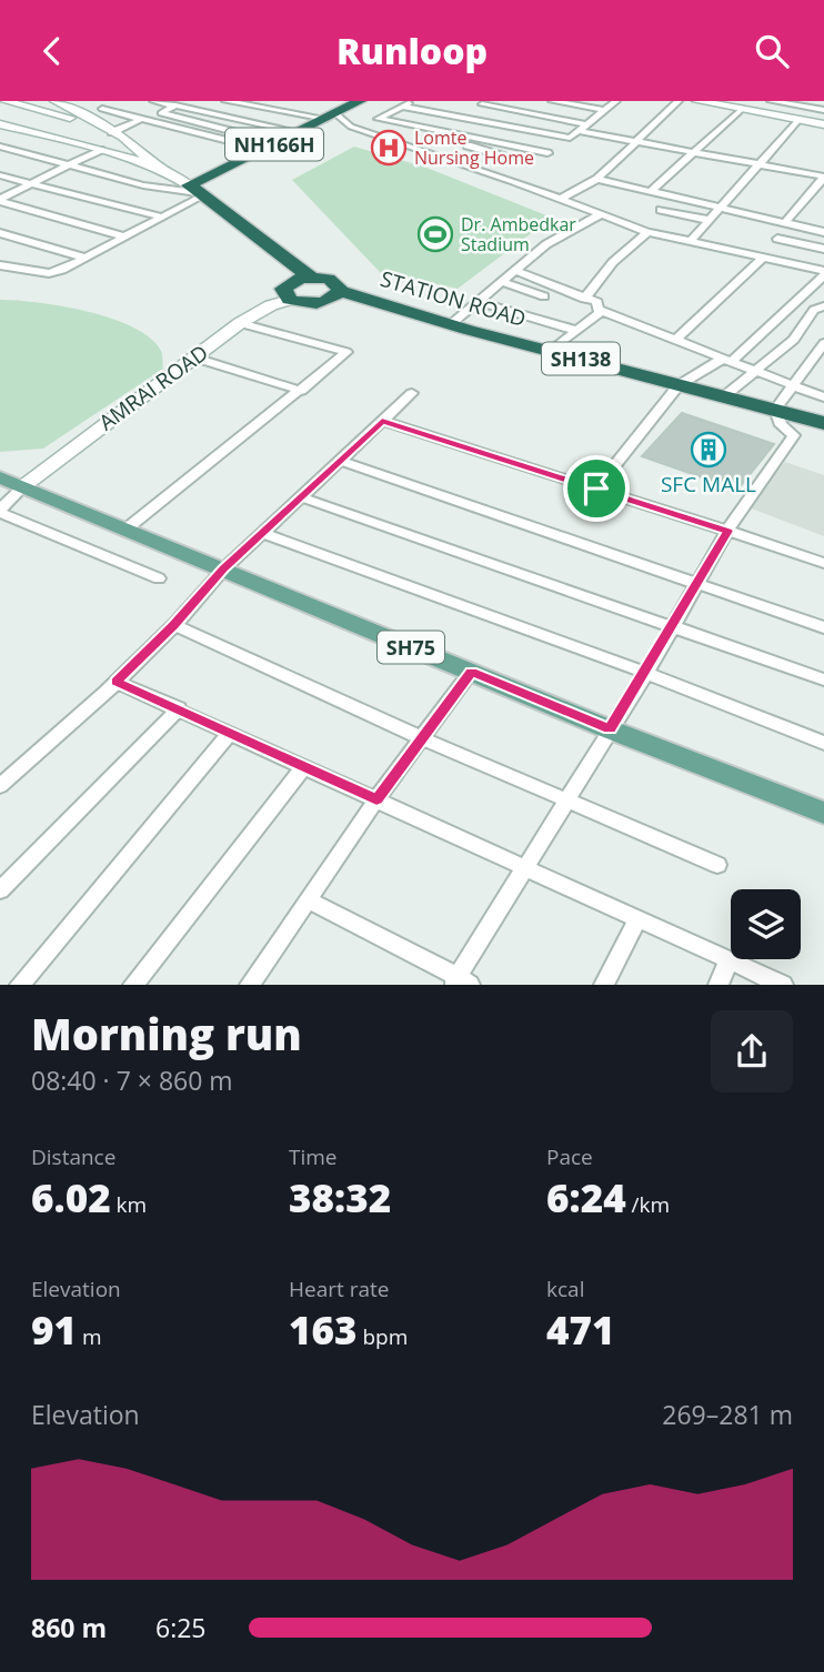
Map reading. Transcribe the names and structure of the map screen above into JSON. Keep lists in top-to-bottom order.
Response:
{
  "streets": {
    "highway": ["NH166H", "STATION ROAD", "SH138"],
    "main road": ["AMRAI ROAD", "SH75"]
  },
  "crossings": [
    ["AMRAI ROAD", "SH75"]
  ],
  "places": {
    "hospital": ["Lomte Nursing Home"],
    "sports": ["Dr. Ambedkar Stadium"],
    "building": ["SFC MALL"]
  },
  "page": {
    "header": "Runloop",
    "heading": ["Morning run", "08:40 · 7 × 860 m"],
    "stats": [
      ["Distance", "6.02 km"],
      ["Time", "38:32"],
      ["Pace", "6:24 /km"],
      ["Elevation", "91 m"],
      ["Heart rate", "163 bpm"],
      ["kcal", "471"]
    ],
    "chart": ["Elevation", "269–281 m"],
    "list": [
      {
        "name": "860 m",
        "note": "6:25"
      }
    ]
  }
}
